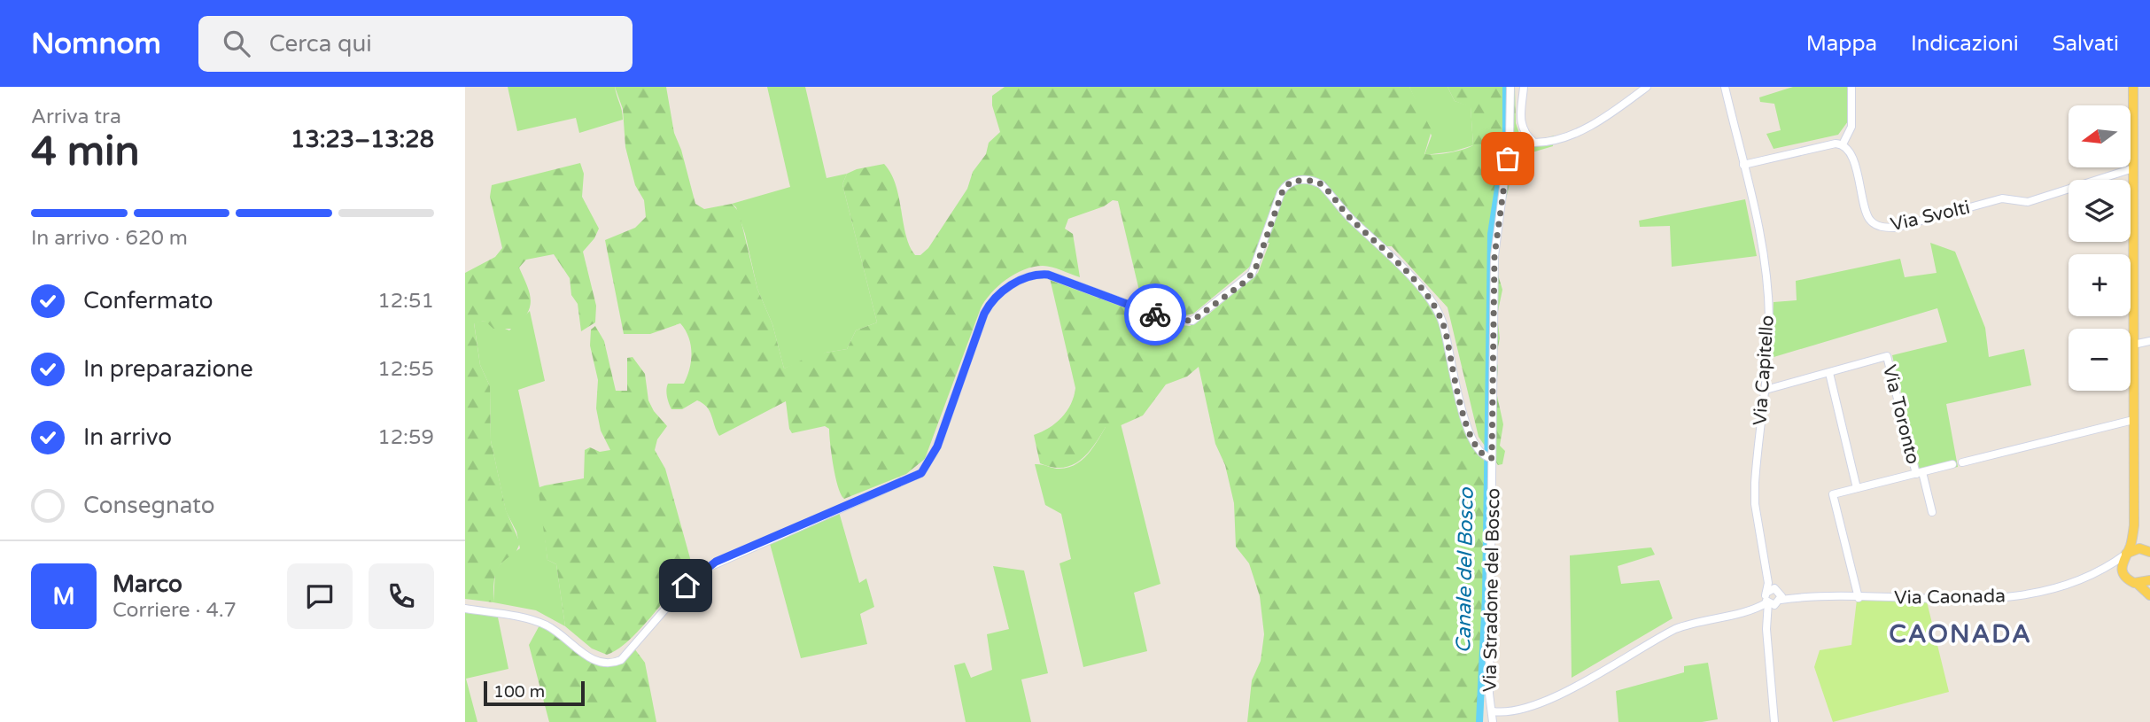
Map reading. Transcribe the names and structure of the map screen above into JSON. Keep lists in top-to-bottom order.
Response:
{
  "streets": {
    "street": [
      "Via Svolti",
      "Via Capitello",
      "Via Toronto",
      "Via Stradone del Bosco",
      "Via Caonada"
    ]
  },
  "crossings": [
    ["Via Capitello", "Via Caonada"]
  ],
  "districts": ["CAONADA"],
  "water": ["Canale del Bosco"],
  "scale_bar": "100 m",
  "north": "left",
  "page": {
    "header": "Nomnom",
    "search": "Cerca qui",
    "nav": ["Mappa", "Indicazioni", "Salvati"],
    "heading": ["4 min", "Arriva tra", "13:23–13:28"],
    "panel": ["Marco", "Corriere · 4.7"],
    "map_buttons": ["+", "−"],
    "bar": "In arrivo · 620 m",
    "list": [
      ["Confermato", "12:51"],
      ["In preparazione", "12:55"],
      ["In arrivo", "12:59"],
      "Consegnato"
    ],
    "round": "M",
    "scale": "100 m"
  }
}
